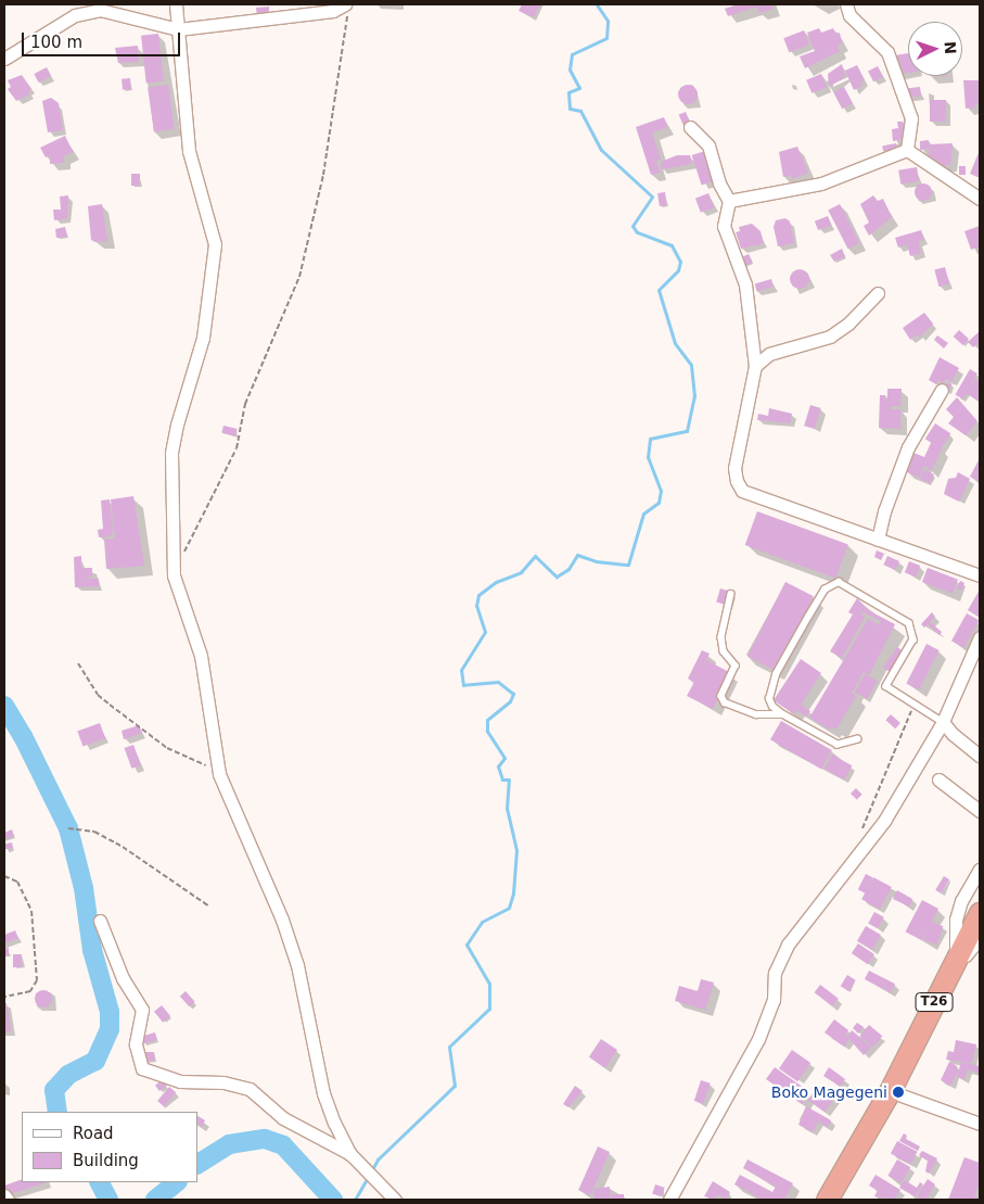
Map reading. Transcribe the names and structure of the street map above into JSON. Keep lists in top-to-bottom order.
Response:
{
  "streets": {
    "highway": ["T26"]
  },
  "places": ["Boko Magegeni"],
  "legend": ["Road", "Building"],
  "scale_bar": "100 m",
  "north": "right"
}
